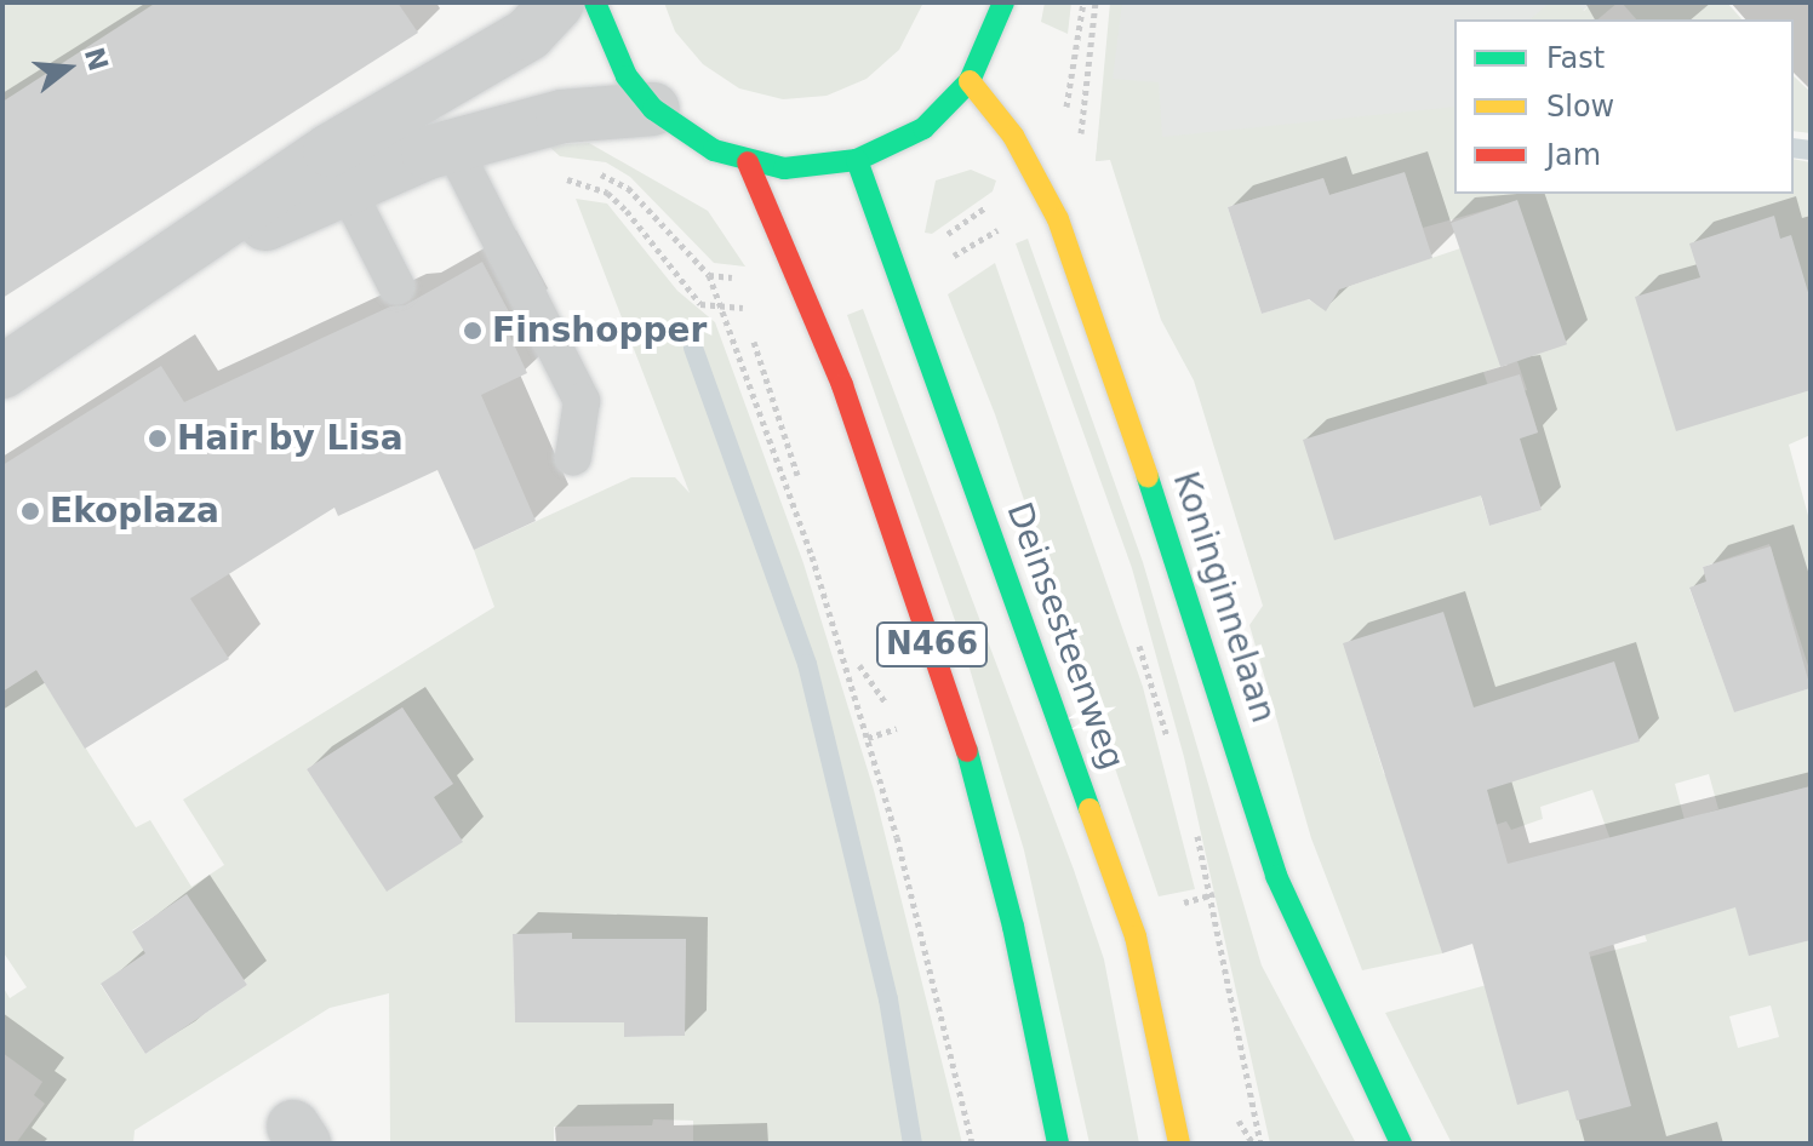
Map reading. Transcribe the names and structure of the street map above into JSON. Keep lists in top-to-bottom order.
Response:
{
  "streets": {
    "main road": ["Koninginnelaan", "Deinsesteenweg", "N466"]
  },
  "places": ["Finshopper", "Hair by Lisa", "Ekoplaza"],
  "legend": ["Fast", "Slow", "Jam"],
  "north": "right"
}
